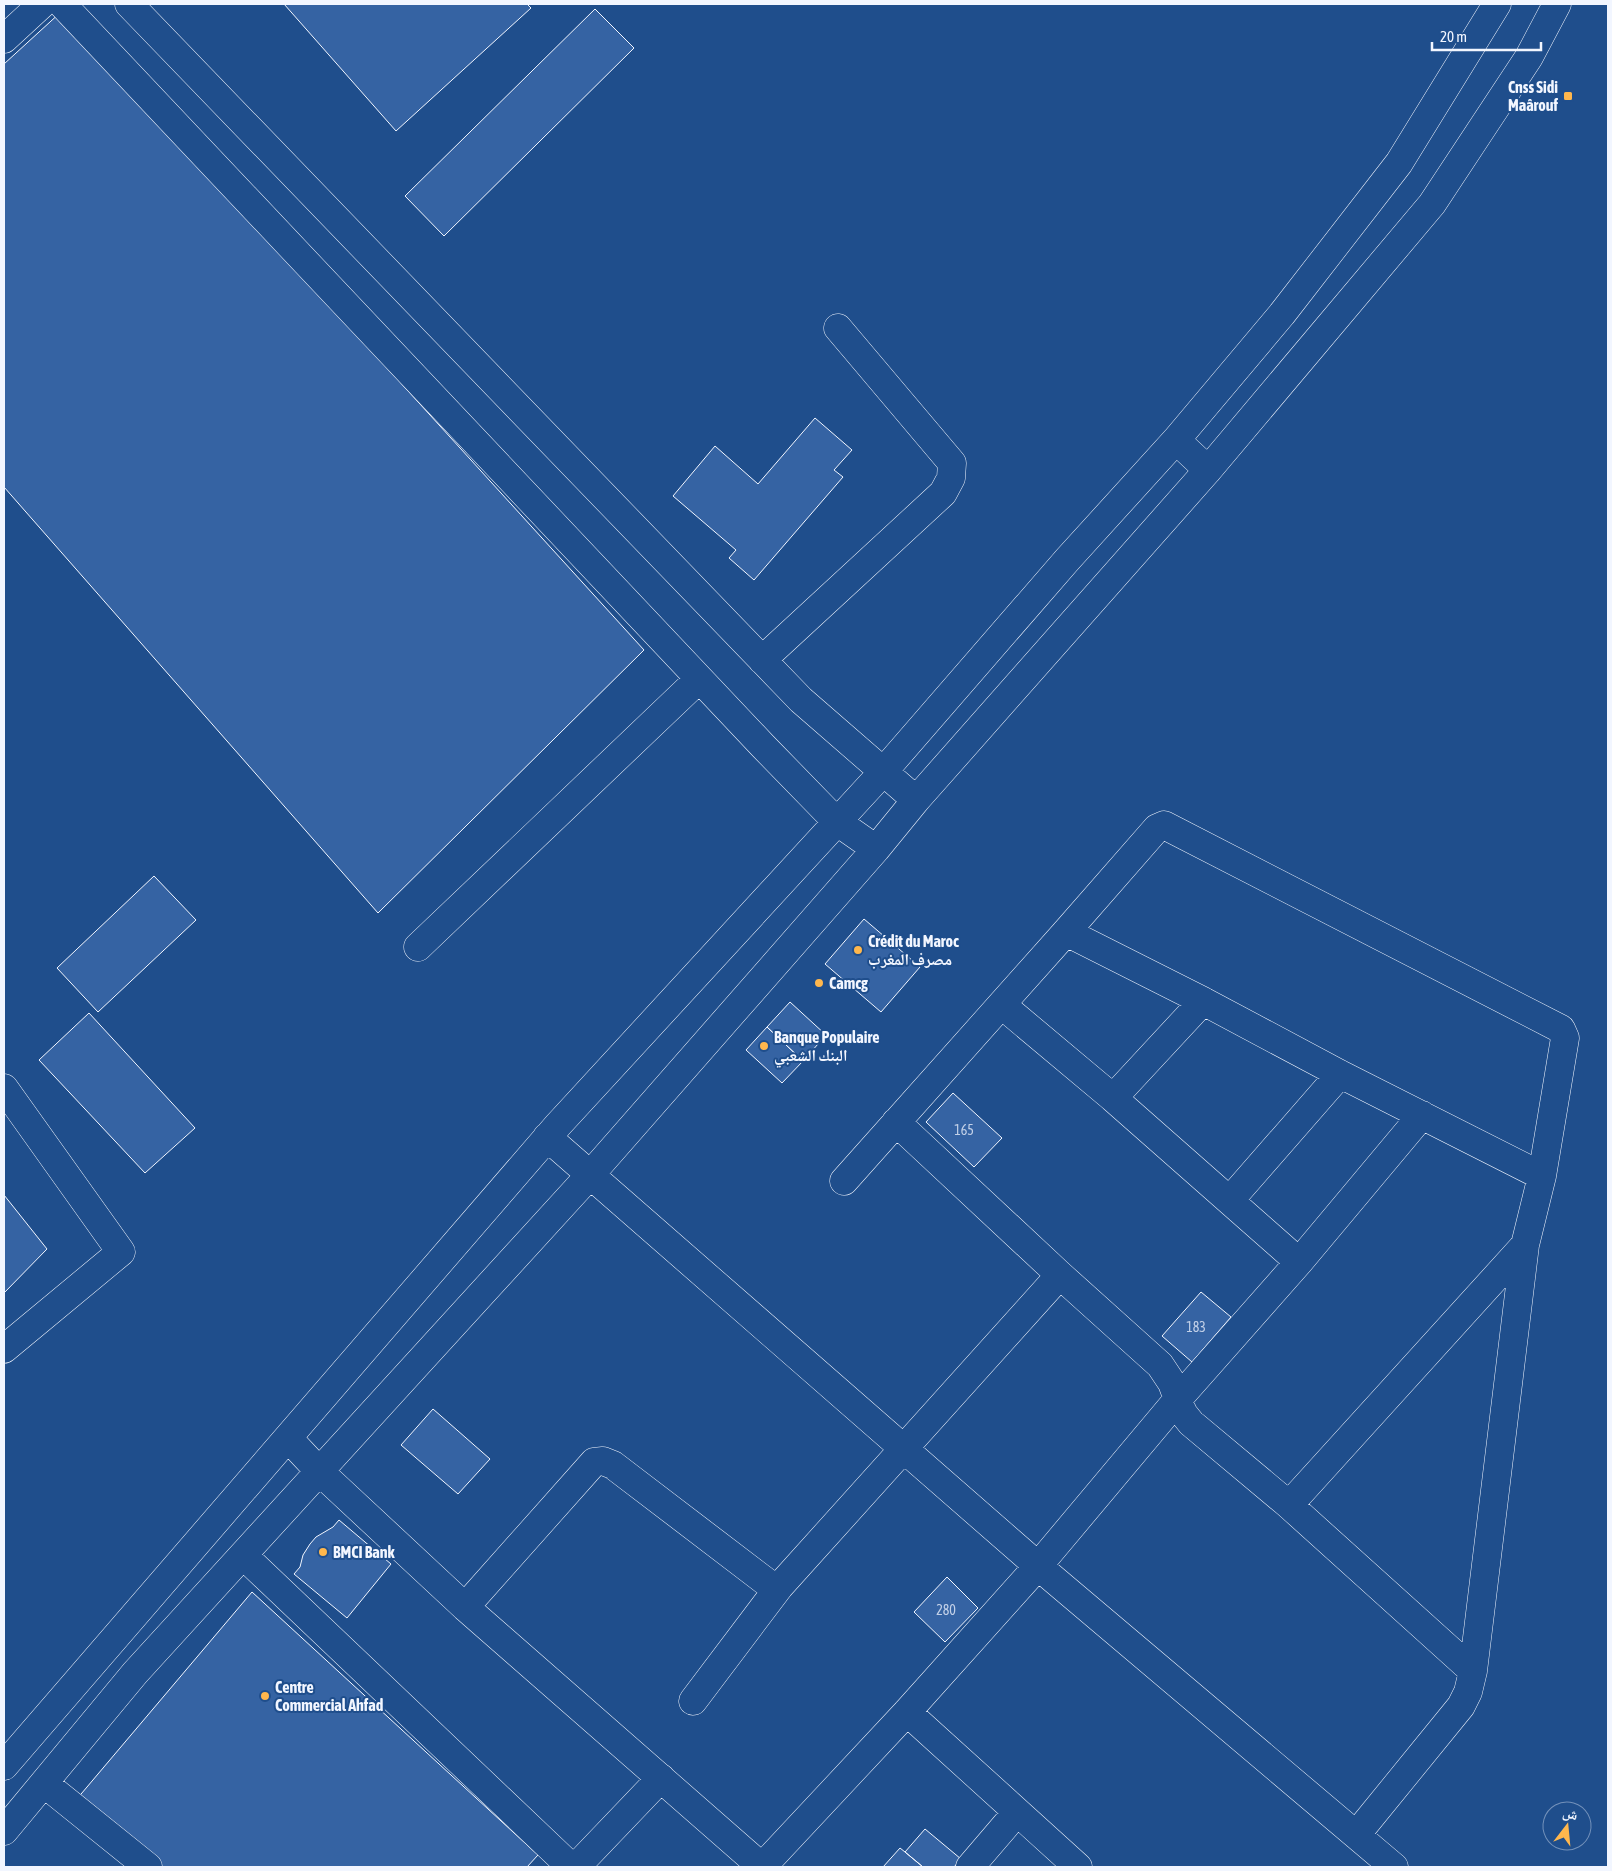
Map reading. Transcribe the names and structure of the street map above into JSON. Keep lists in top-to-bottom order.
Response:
{
  "places": {
    "transit": ["Cnss Sidi Maârouf"],
    "other": [
      "Crédit du Maroc مصرف المغرب",
      "Camcg",
      "Banque Populaire البنك الشعبي",
      "BMCI Bank",
      "Centre Commercial Ahfad"
    ]
  },
  "house_numbers": ["165", "183", "280"],
  "scale_bar": "20 m",
  "north": "top"
}
